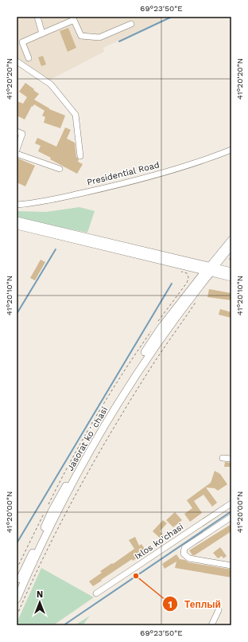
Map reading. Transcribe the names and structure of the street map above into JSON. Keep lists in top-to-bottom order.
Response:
{
  "streets": {
    "main road": ["Jasorat koʻchasi"],
    "street": ["Presidential Road", "Ixlos ko'chasi"]
  },
  "places": ["Теплый"],
  "north": "top",
  "coordinates": [
    "69°23'50\"E",
    "41°20'20\"N",
    "41°20'10\"N",
    "41°20'00\"N"
  ]
}
